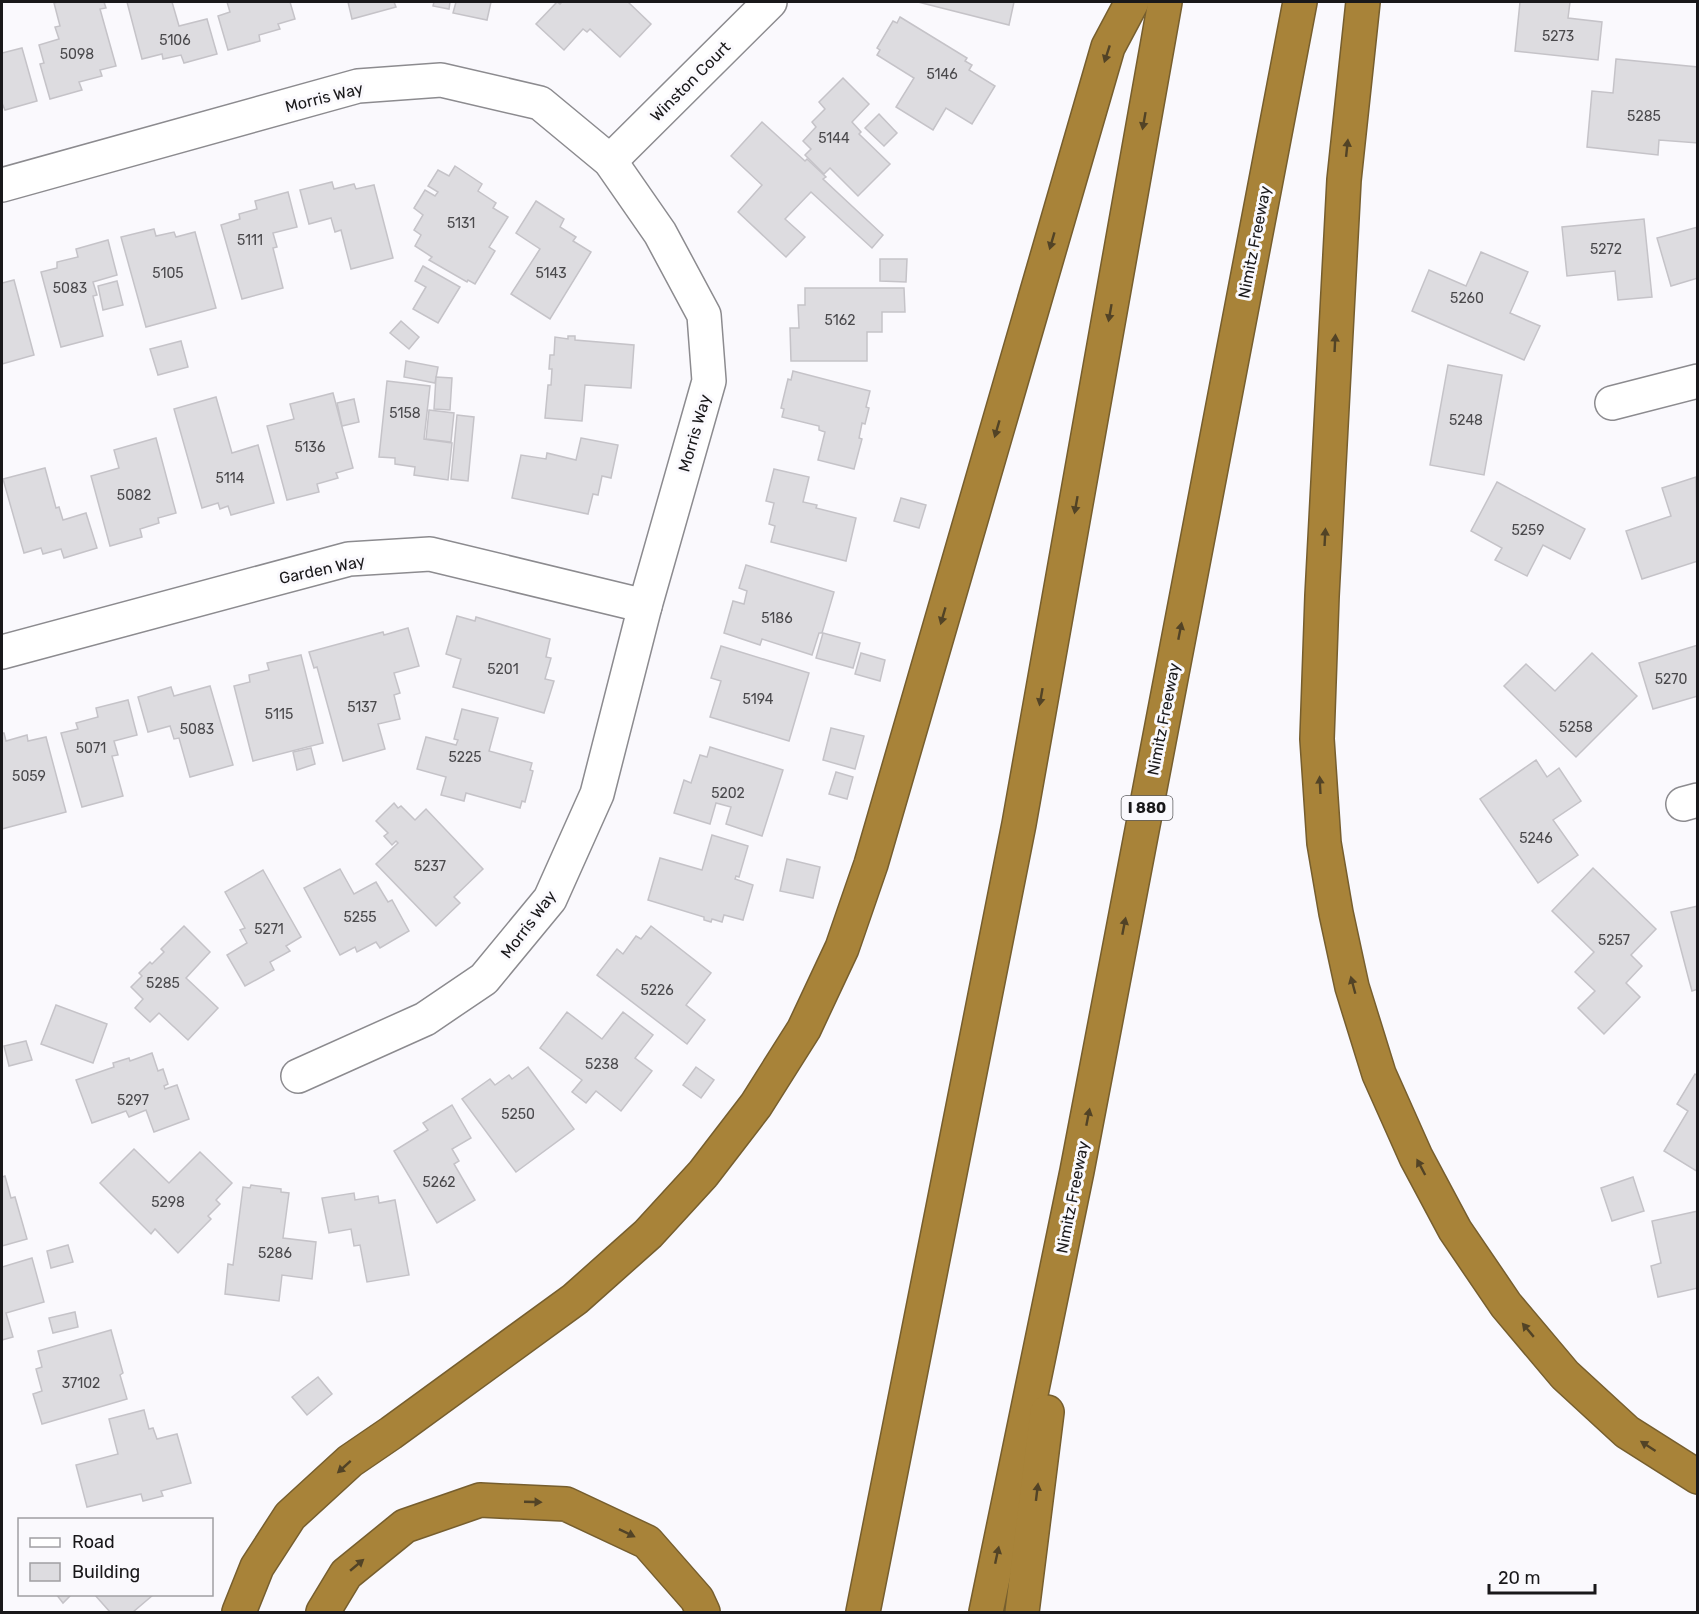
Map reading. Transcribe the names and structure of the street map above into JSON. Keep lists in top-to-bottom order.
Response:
{
  "streets": {
    "highway": ["Nimitz Freeway", "I 880"],
    "street": ["Winston Court", "Morris Way", "Garden Way"]
  },
  "crossings": [
    ["Winston Court", "Morris Way"],
    ["Morris Way", "Garden Way"]
  ],
  "house_numbers": [
    "5273",
    "5106",
    "5098",
    "5146",
    "5285",
    "5144",
    "5131",
    "5111",
    "5272",
    "5105",
    "5143",
    "5083",
    "5260",
    "5162",
    "5158",
    "5248",
    "5136",
    "5114",
    "5082",
    "5259",
    "5186",
    "5201",
    "5270",
    "5194",
    "5137",
    "5115",
    "5258",
    "5083",
    "5071",
    "5225",
    "5059",
    "5202",
    "5246",
    "5237",
    "5255",
    "5271",
    "5257",
    "5285",
    "5226",
    "5238",
    "5297",
    "5250",
    "5262",
    "5298",
    "5286",
    "37102"
  ],
  "legend": ["Road", "Building"],
  "scale_bar": "20 m"
}
